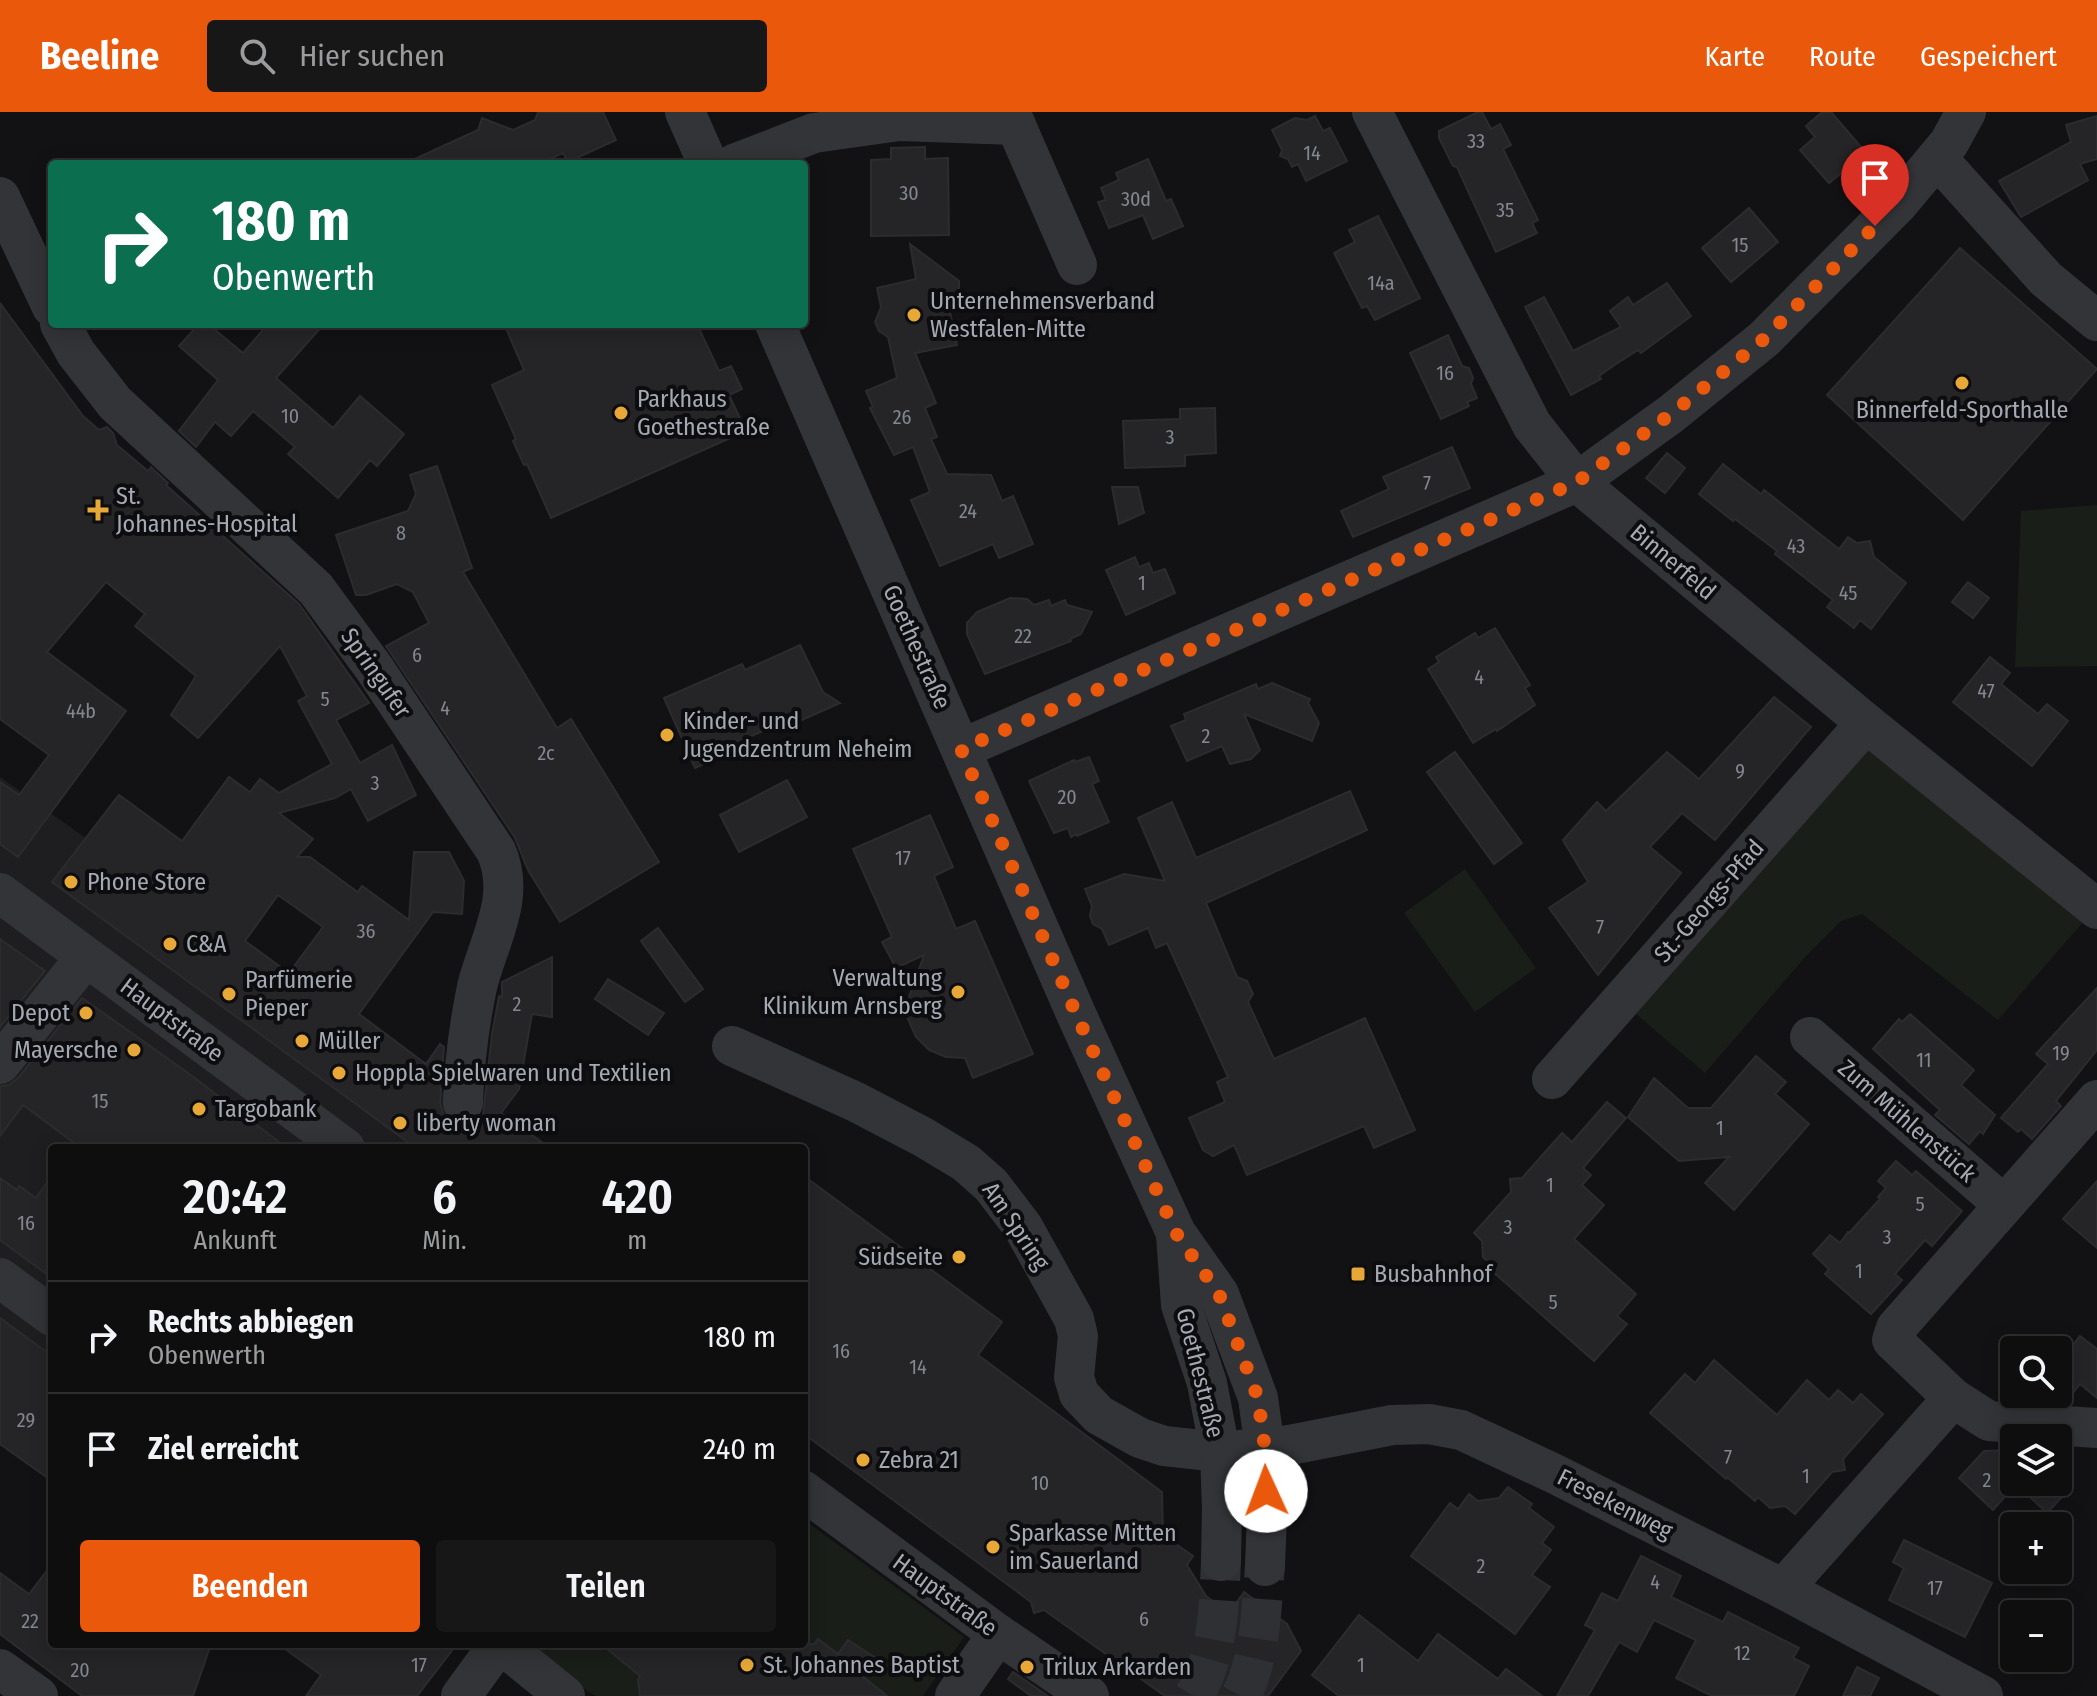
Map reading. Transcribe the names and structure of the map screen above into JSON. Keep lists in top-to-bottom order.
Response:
{
  "streets": {
    "street": [
      "Binnerfeld",
      "Goethestraße",
      "Springufer",
      "St.-Georgs-Pfad",
      "Hauptstraße",
      "Zum Mühlenstück",
      "Am Spring",
      "Fresekenweg"
    ]
  },
  "crossings": [
    ["Binnerfeld", "St.-Georgs-Pfad"],
    ["Goethestraße", "Am Spring"],
    ["Goethestraße", "Fresekenweg"],
    ["Am Spring", "Fresekenweg"]
  ],
  "places": {
    "other": [
      "Unternehmensverband Westfalen-Mitte",
      "Binnerfeld-Sporthalle",
      "Parkhaus Goethestraße",
      "Kinder- und Jugendzentrum Neheim",
      "Phone Store",
      "C&A",
      "Verwaltung Klinikum Arnsberg",
      "Parfümerie Pieper",
      "Depot",
      "Müller",
      "Mayersche",
      "Hoppla Spielwaren und Textilien",
      "Targobank",
      "liberty woman",
      "Südseite",
      "Zebra 21",
      "Sparkasse Mitten im Sauerland",
      "St. Johannes Baptist",
      "Trilux Arkarden"
    ],
    "health": ["St. Johannes-Hospital"],
    "transit": ["Busbahnhof"]
  },
  "house_numbers": [
    "33",
    "14",
    "30",
    "30d",
    "35",
    "15",
    "14a",
    "16",
    "10",
    "26",
    "3",
    "7",
    "24",
    "8",
    "43",
    "1",
    "45",
    "22",
    "6",
    "4",
    "47",
    "5",
    "4",
    "44b",
    "2",
    "2c",
    "9",
    "3",
    "20",
    "17",
    "7",
    "36",
    "2",
    "19",
    "11",
    "15",
    "1",
    "1",
    "5",
    "16",
    "3",
    "3",
    "1",
    "5",
    "16",
    "14",
    "29",
    "7",
    "1",
    "2",
    "10",
    "2",
    "4",
    "17",
    "6",
    "22",
    "12",
    "17",
    "1",
    "20"
  ],
  "page": {
    "header": "Beeline",
    "search": "Hier suchen",
    "nav": ["Karte", "Route", "Gespeichert"],
    "turn": ["180 m", "Obenwerth"],
    "eta": [
      "20:42",
      "Ankunft",
      "6",
      "Min.",
      "420",
      "m"
    ],
    "list": [
      {
        "name": "Rechts abbiegen",
        "note": "Obenwerth",
        "value": "180 m"
      },
      {
        "name": "Ziel erreicht",
        "value": "240 m"
      }
    ],
    "map_buttons": ["+", "−"],
    "buttons": ["Beenden", "Teilen"]
  }
}
